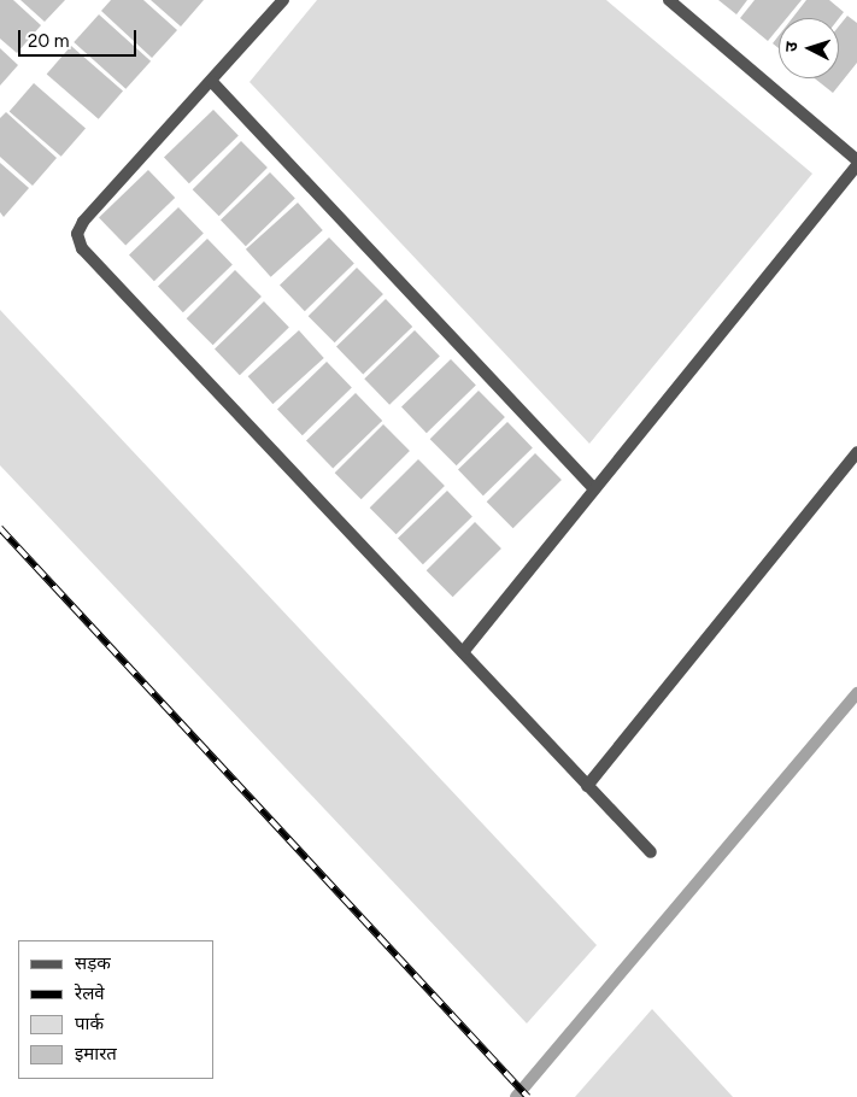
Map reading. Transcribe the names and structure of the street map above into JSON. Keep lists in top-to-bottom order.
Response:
{
  "legend": [
    "सड़क",
    "रेलवे",
    "पार्क",
    "इमारत"
  ],
  "scale_bar": "20 m",
  "north": "left"
}
